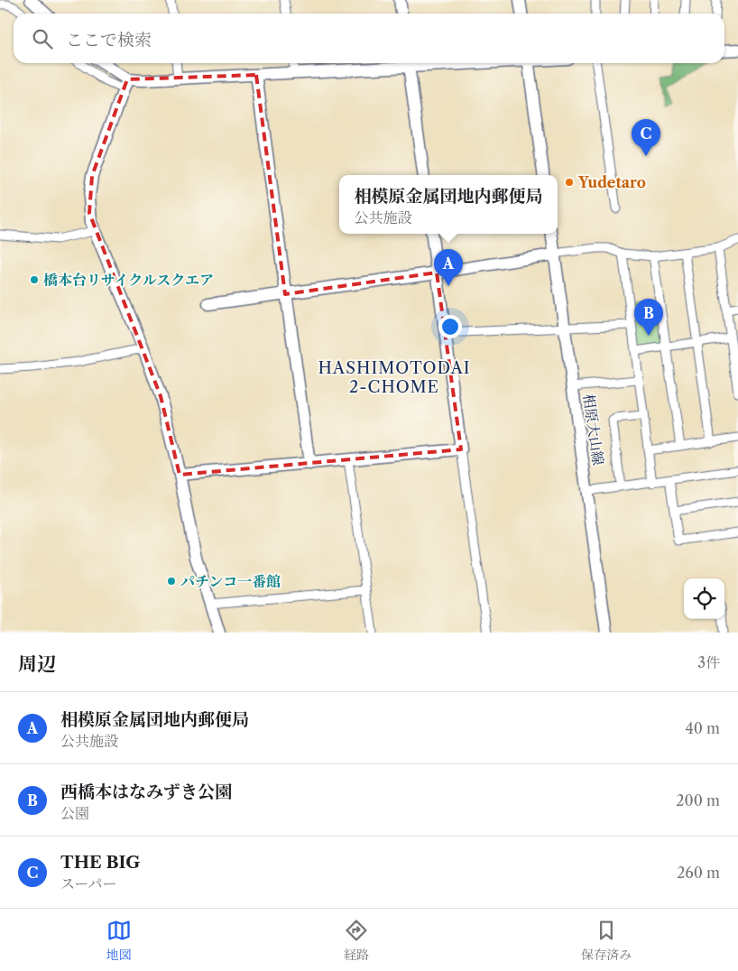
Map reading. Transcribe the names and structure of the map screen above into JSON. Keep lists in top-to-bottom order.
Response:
{
  "streets": {
    "street": ["相原大山線"]
  },
  "districts": ["HASHIMOTODAI 2-CHOME"],
  "places": ["Yudetaro", "橋本台リサイクルスクエア", "パチンコ一番館"],
  "page": {
    "search": "ここで検索",
    "pins": ["C", "A", "B"],
    "popup": ["相模原金属団地内郵便局", "公共施設"],
    "heading": ["周辺", "3件"],
    "list": [
      {
        "mark": "A",
        "name": "相模原金属団地内郵便局",
        "note": "公共施設",
        "value": "40 m"
      },
      {
        "mark": "B",
        "name": "西橋本はなみずき公園",
        "note": "公園",
        "value": "200 m"
      },
      {
        "mark": "C",
        "name": "THE BIG",
        "note": "スーパー",
        "value": "260 m"
      }
    ],
    "nav": ["地図", "経路", "保存済み"]
  }
}
